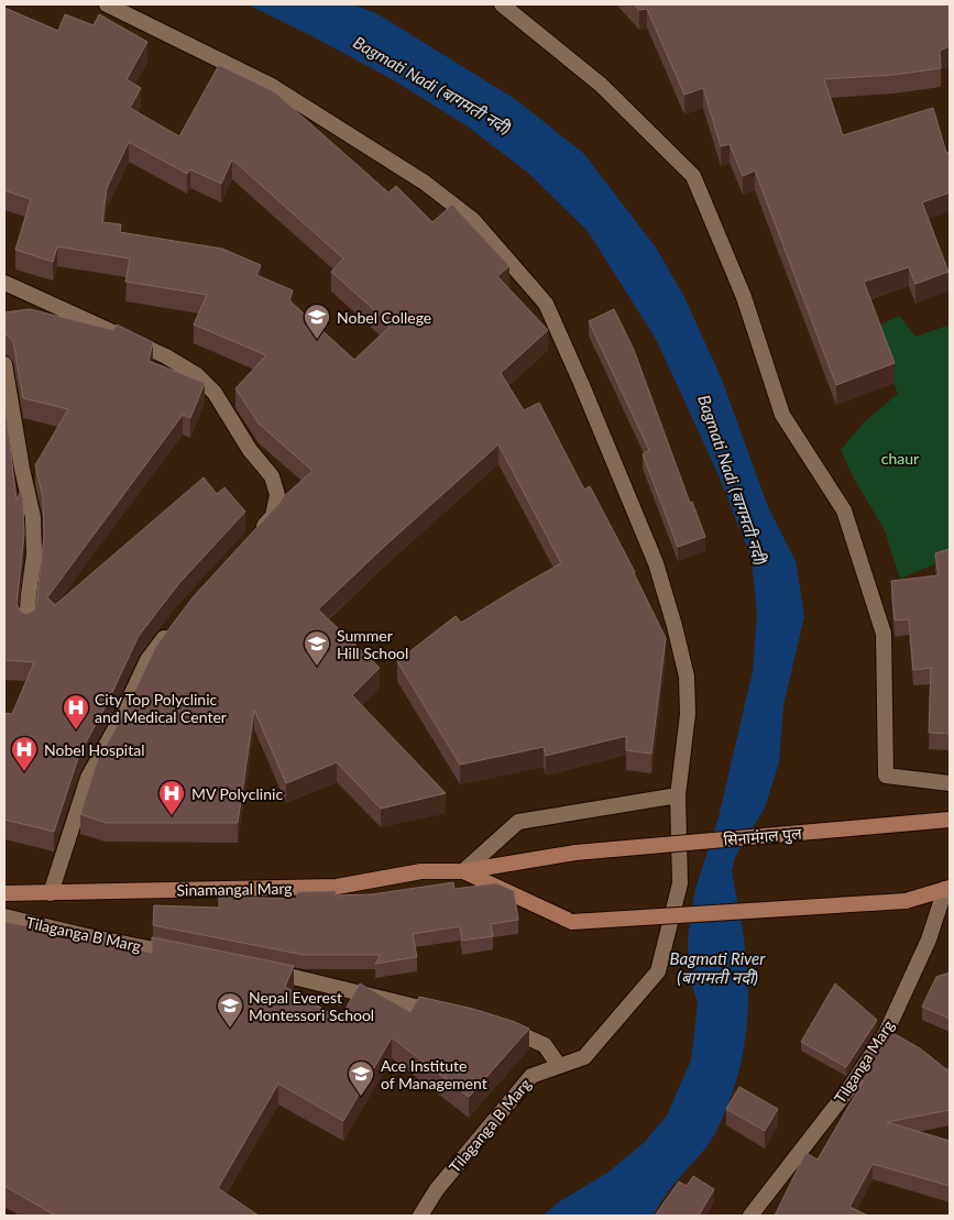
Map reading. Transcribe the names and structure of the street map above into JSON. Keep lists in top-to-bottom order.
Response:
{
  "streets": {
    "main road": ["सिनामंगल पुल", "Sinamangal Marg"],
    "street": ["Tilaganga B Marg", "Tilganga Marg"]
  },
  "crossings": [
    ["सिनामंगल पुल", "Sinamangal Marg"],
    ["Sinamangal Marg", "Tilganga Marg"]
  ],
  "water": ["Bagmati Nadi (बागमती नदी)", "Bagmati River (बागमती नदी)"],
  "parks": ["chaur"],
  "places": {
    "school or university": [
      "Nobel College",
      "Summer Hill School",
      "Nepal Everest Montessori School",
      "Ace Institute of Management"
    ],
    "hospital": ["City Top Polyclinic and Medical Center", "Nobel Hospital", "MV Polyclinic"]
  }
}
